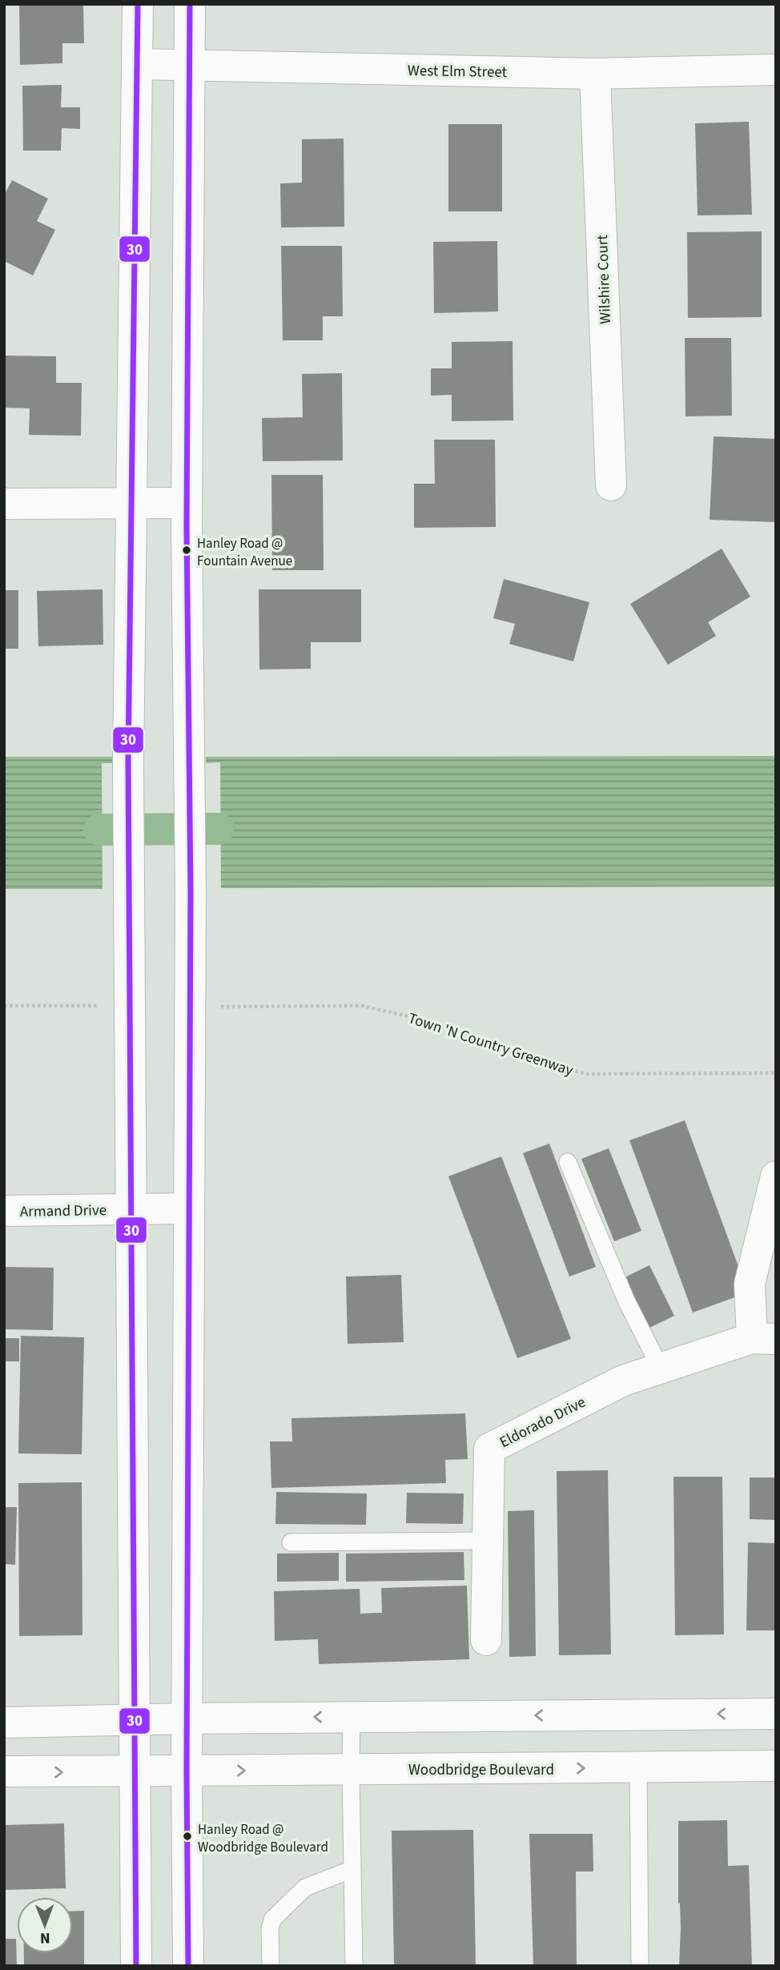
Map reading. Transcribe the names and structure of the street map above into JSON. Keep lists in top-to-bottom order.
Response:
{
  "streets": {
    "main road": [
      "West Elm Street",
      "Wilshire Court",
      "Armand Drive",
      "Eldorado Drive",
      "Woodbridge Boulevard"
    ],
    "path": ["Town 'N Country Greenway"]
  },
  "crossings": [
    ["West Elm Street", "Wilshire Court"]
  ],
  "places": ["Hanley Road @ Fountain Avenue", "Hanley Road @ Woodbridge Boulevard"],
  "lines": ["transit line 30"],
  "north": "bottom"
}
